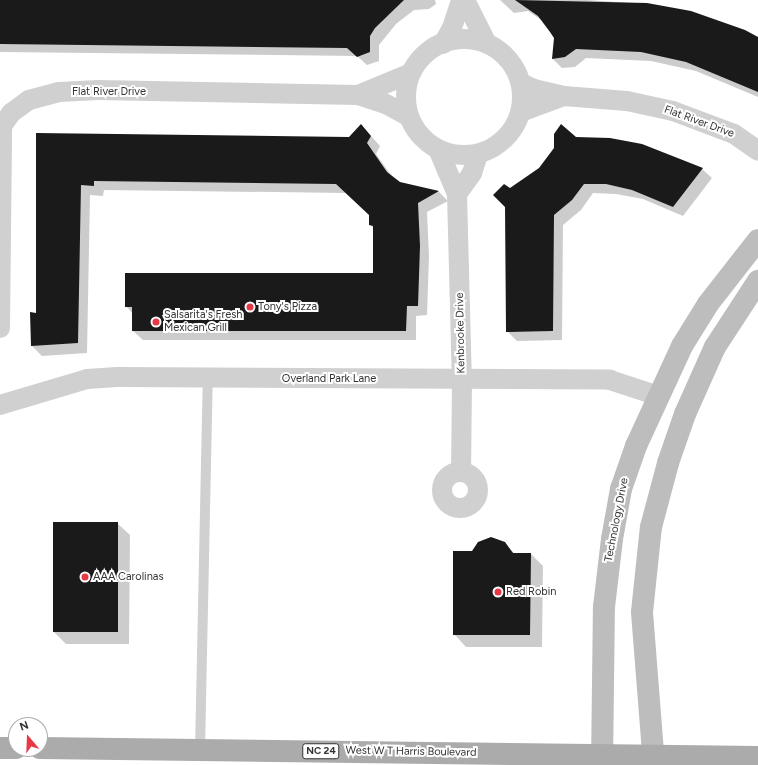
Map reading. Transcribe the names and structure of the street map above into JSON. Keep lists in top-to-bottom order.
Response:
{
  "streets": {
    "main road": ["NC 24", "West W T Harris Boulevard"],
    "street": [
      "Flat River Drive",
      "Kenbrooke Drive",
      "Overland Park Lane",
      "Technology Drive"
    ]
  },
  "crossings": [
    ["Flat River Drive", "Kenbrooke Drive"],
    ["Kenbrooke Drive", "Overland Park Lane"],
    ["Overland Park Lane", "Technology Drive"],
    ["Technology Drive", "West W T Harris Boulevard"]
  ],
  "places": [
    "Tony's Pizza",
    "Salsarita's Fresh Mexican Grill",
    "AAA Carolinas",
    "Red Robin"
  ],
  "north": "top"
}
